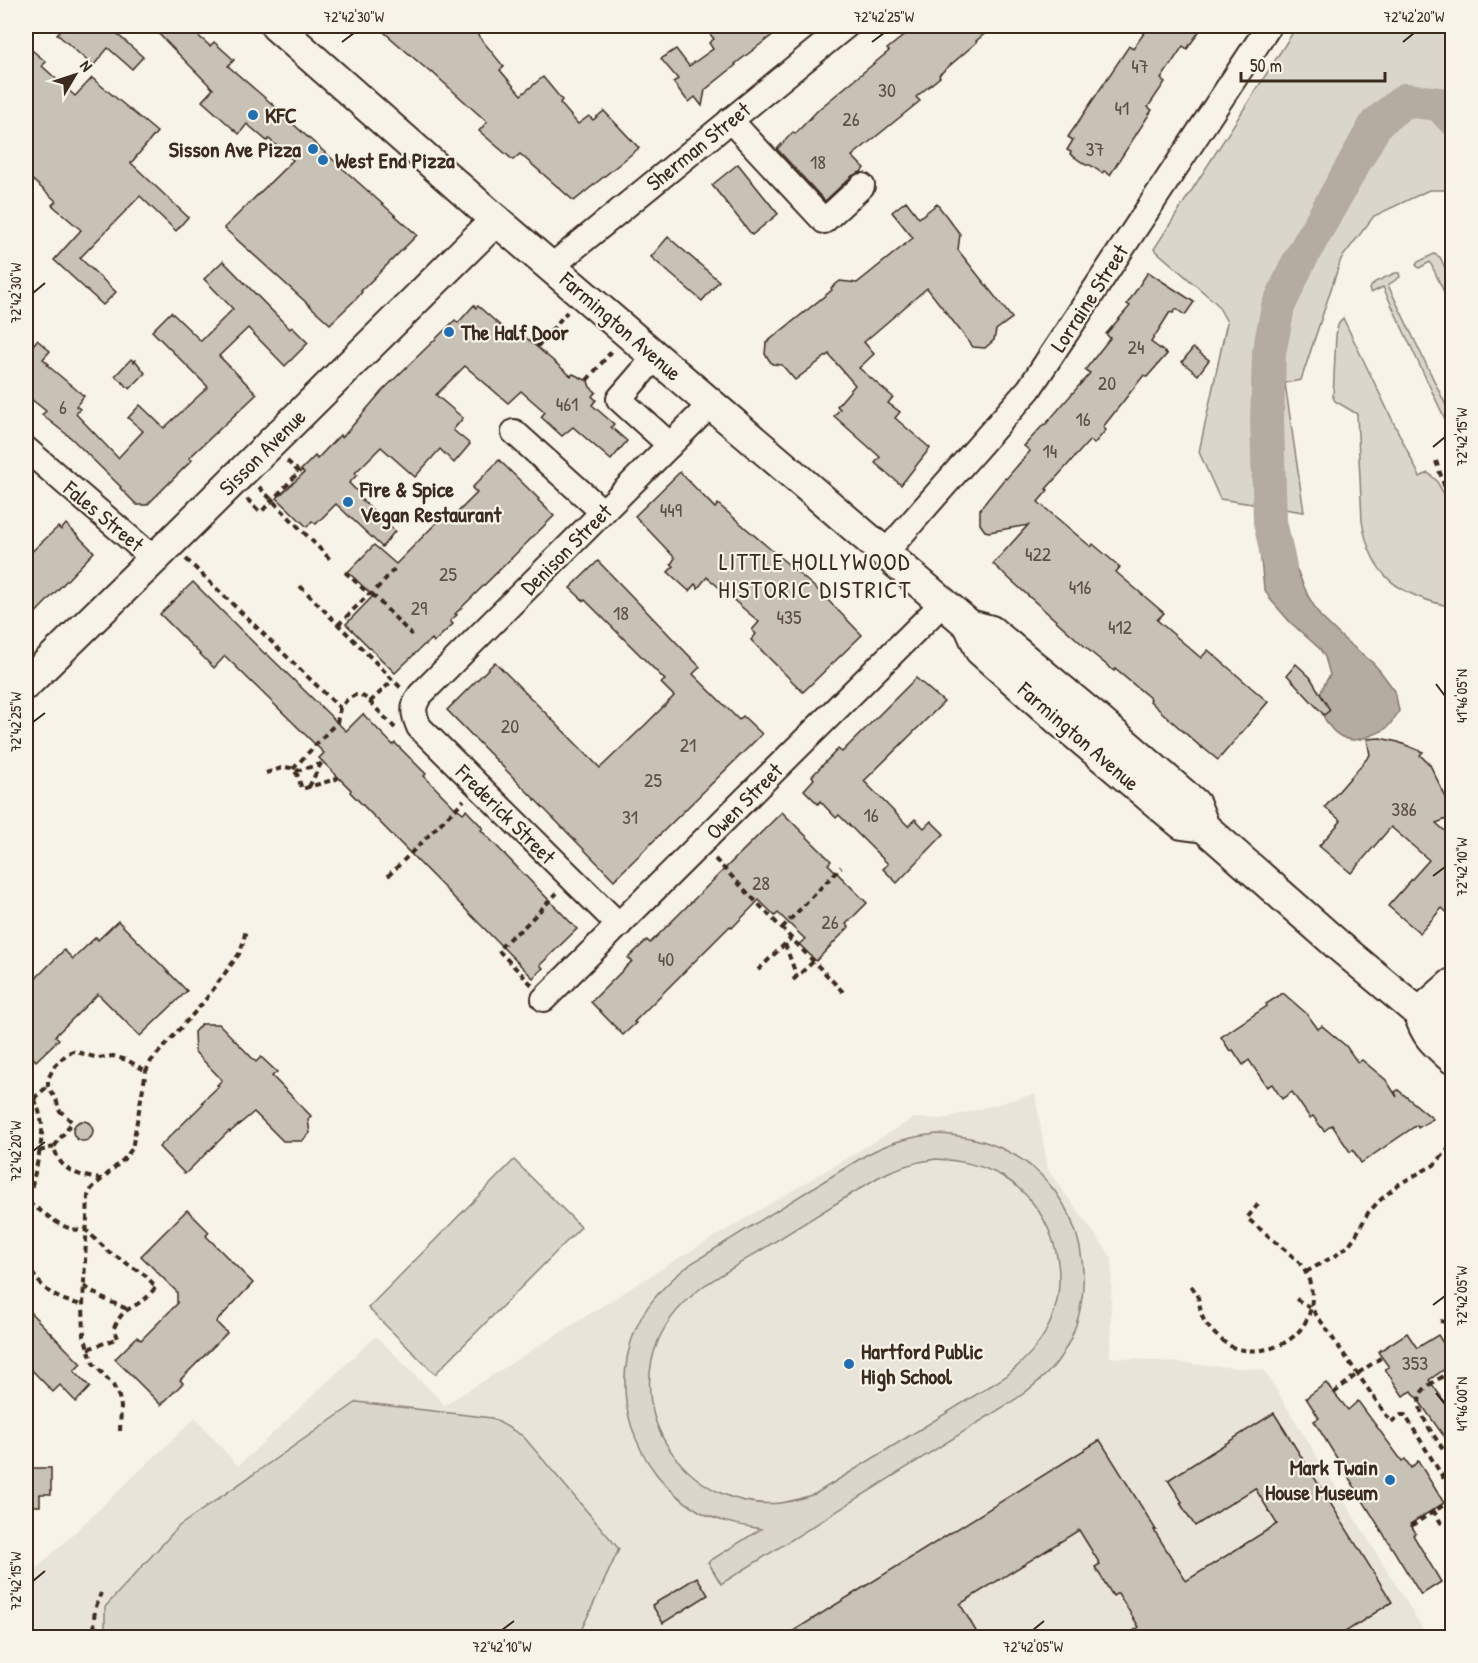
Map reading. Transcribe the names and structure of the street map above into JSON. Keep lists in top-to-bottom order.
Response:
{
  "streets": {
    "main road": ["Farmington Avenue", "Sisson Avenue"],
    "street": [
      "Sherman Street",
      "Lorraine Street",
      "Fales Street",
      "Denison Street",
      "Owen Street",
      "Frederick Street"
    ]
  },
  "crossings": [
    ["Sherman Street", "Farmington Avenue"],
    ["Lorraine Street", "Farmington Avenue"],
    ["Farmington Avenue", "Sisson Avenue"],
    ["Farmington Avenue", "Denison Street"],
    ["Farmington Avenue", "Owen Street"],
    ["Sisson Avenue", "Fales Street"],
    ["Denison Street", "Frederick Street"],
    ["Owen Street", "Frederick Street"]
  ],
  "districts": ["LITTLE HOLLYWOOD HISTORIC DISTRICT"],
  "places": [
    "KFC",
    "Sisson Ave Pizza",
    "West End Pizza",
    "The Half Door",
    "Fire & Spice Vegan Restaurant",
    "Hartford Public High School",
    "Mark Twain House Museum"
  ],
  "house_numbers": [
    "47",
    "30",
    "41",
    "26",
    "37",
    "18",
    "24",
    "20",
    "461",
    "6",
    "16",
    "14",
    "449",
    "422",
    "25",
    "416",
    "29",
    "18",
    "435",
    "412",
    "20",
    "21",
    "25",
    "386",
    "16",
    "31",
    "28",
    "26",
    "40",
    "353"
  ],
  "scale_bar": "50 m",
  "north": "top right",
  "coordinates": [
    "72°42'30\"W",
    "72°42'25\"W",
    "72°42'20\"W",
    "72°42'15\"W",
    "41°46'05\"N",
    "72°42'10\"W",
    "72°42'05\"W",
    "41°46'00\"N"
  ]
}
